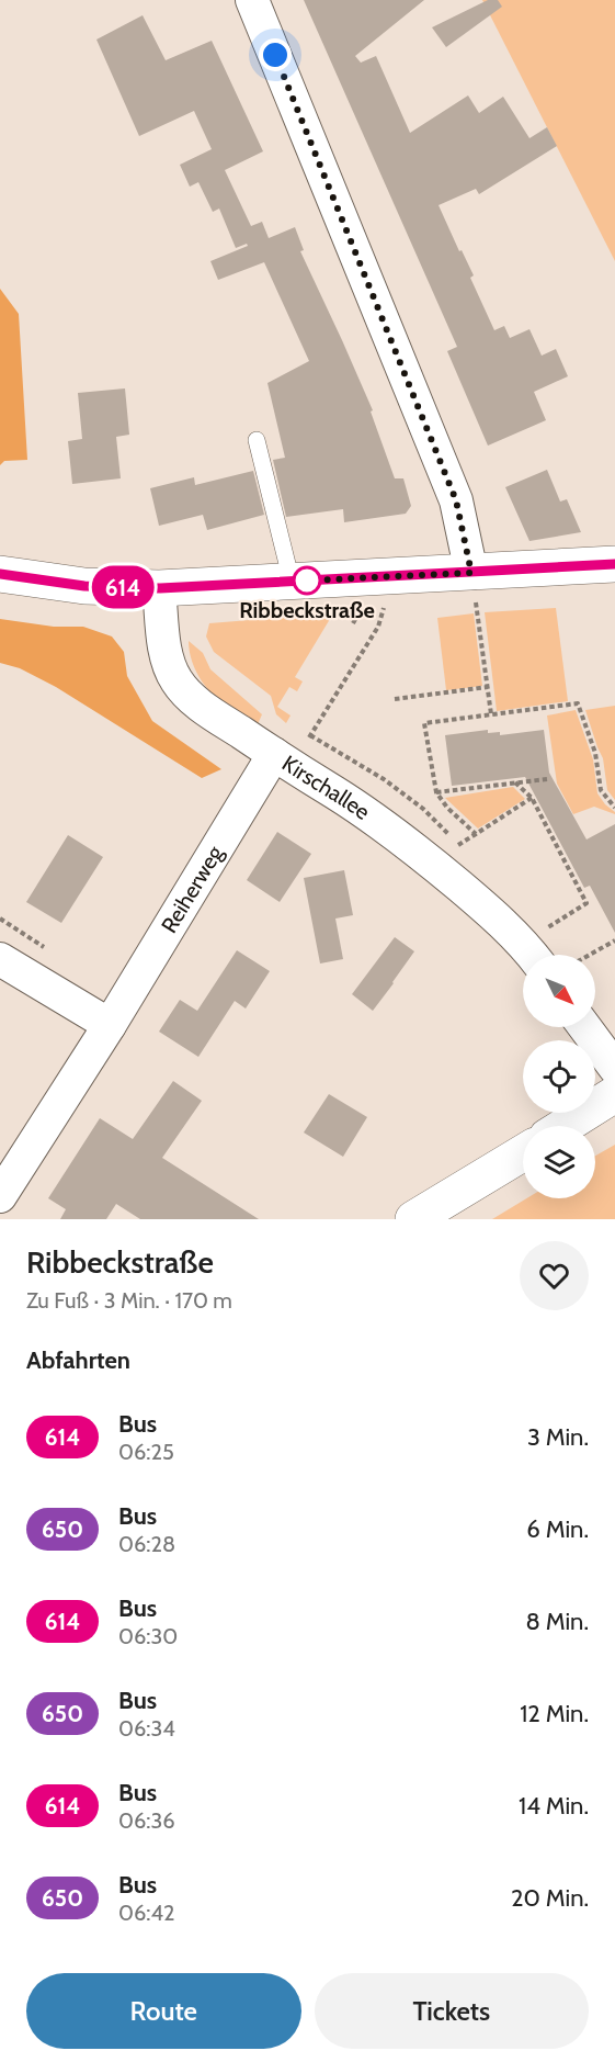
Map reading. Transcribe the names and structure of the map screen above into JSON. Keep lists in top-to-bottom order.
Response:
{
  "streets": {
    "street": ["Kirschallee", "Reiherweg"]
  },
  "crossings": [
    ["Kirschallee", "Reiherweg"]
  ],
  "places": ["Ribbeckstraße"],
  "lines": ["bus line 614"],
  "north": "bottom right",
  "page": {
    "on_map": "614",
    "heading": [
      ["Ribbeckstraße", "Zu Fuß · 3 Min. · 170 m"],
      "Abfahrten"
    ],
    "list": [
      {
        "mark": "614",
        "name": "Bus",
        "note": "06:25",
        "value": "3 Min."
      },
      {
        "mark": "650",
        "name": "Bus",
        "note": "06:28",
        "value": "6 Min."
      },
      {
        "mark": "614",
        "name": "Bus",
        "note": "06:30",
        "value": "8 Min."
      },
      {
        "mark": "650",
        "name": "Bus",
        "note": "06:34",
        "value": "12 Min."
      },
      {
        "mark": "614",
        "name": "Bus",
        "note": "06:36",
        "value": "14 Min."
      },
      {
        "mark": "650",
        "name": "Bus",
        "note": "06:42",
        "value": "20 Min."
      }
    ],
    "buttons": ["Route", "Tickets"]
  }
}
